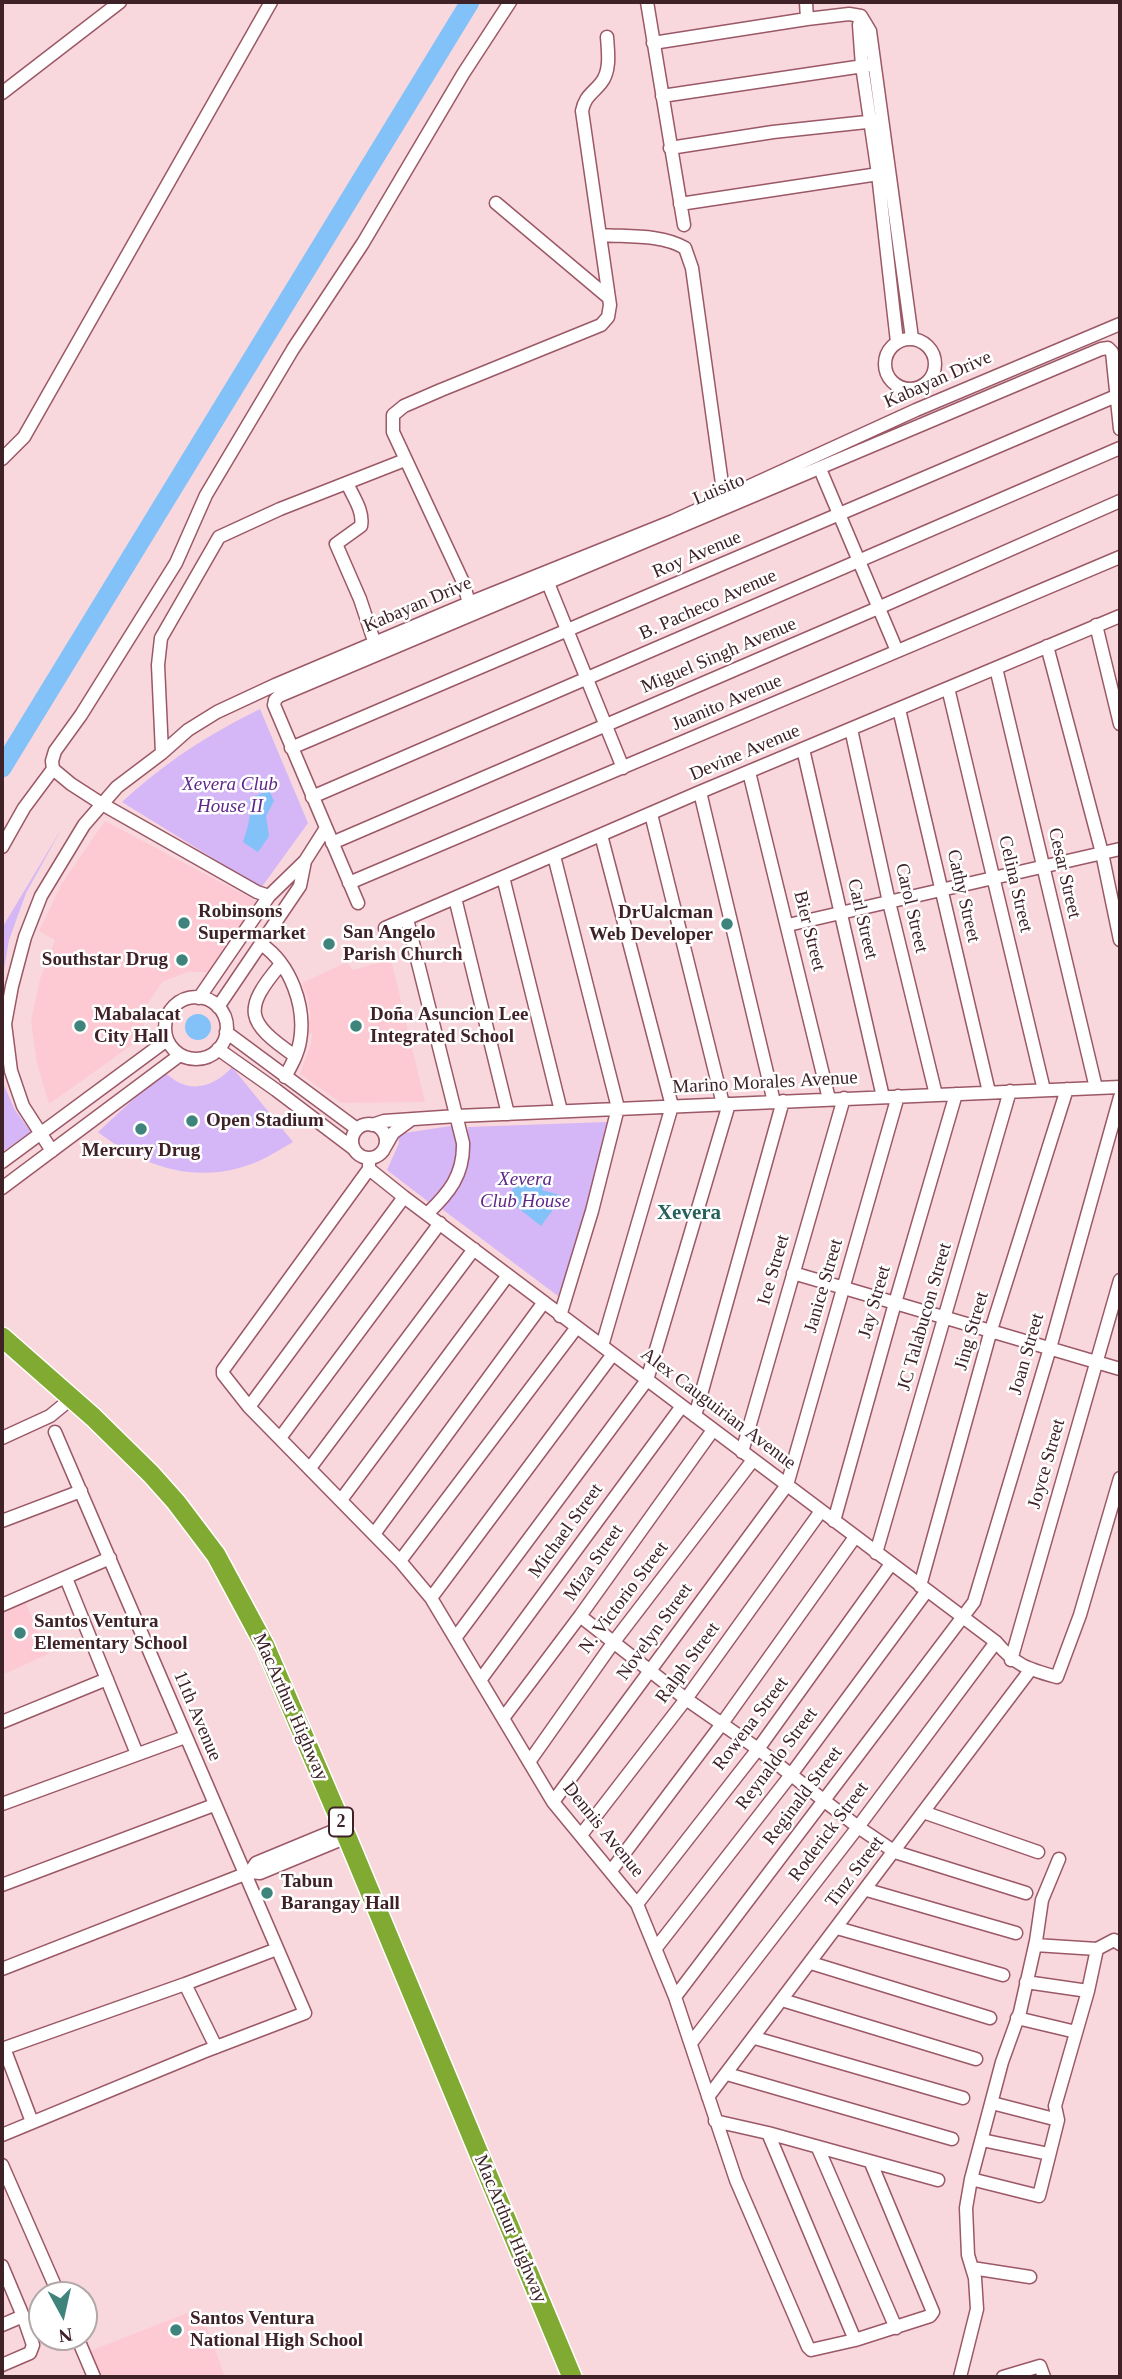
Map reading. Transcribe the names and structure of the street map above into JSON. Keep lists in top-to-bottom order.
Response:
{
  "streets": {
    "highway": ["MacArthur Highway", "2"],
    "street": [
      "Kabayan Drive",
      "Luisito",
      "Roy Avenue",
      "B. Pacheco Avenue",
      "Miguel Singh Avenue",
      "Juanito Avenue",
      "Devine Avenue",
      "Cesar Street",
      "Celina Street",
      "Cathy Street",
      "Carol Street",
      "Carl Street",
      "Bier Street",
      "Marino Morales Avenue",
      "Ice Street",
      "Janice Street",
      "Jay Street",
      "JC Talabucon Street",
      "Jing Street",
      "Joan Street",
      "Alex Cauguirian Avenue",
      "Joyce Street",
      "Michael Street",
      "Miza Street",
      "N. Victorio Street",
      "Novelyn Street",
      "Ralph Street",
      "11th Avenue",
      "Rowena Street",
      "Reynaldo Street",
      "Reginald Street",
      "Dennis Avenue",
      "Roderick Street",
      "Tinz Street"
    ]
  },
  "crossings": [
    ["Luisito", "Roy Avenue"],
    ["Devine Avenue", "Cesar Street"],
    ["Devine Avenue", "Celina Street"],
    ["Devine Avenue", "Cathy Street"],
    ["Devine Avenue", "Carol Street"],
    ["Devine Avenue", "Carl Street"],
    ["Devine Avenue", "Bier Street"],
    ["Cesar Street", "Marino Morales Avenue"],
    ["Celina Street", "Marino Morales Avenue"],
    ["Cathy Street", "Marino Morales Avenue"],
    ["Carol Street", "Marino Morales Avenue"],
    ["Carl Street", "Marino Morales Avenue"],
    ["Bier Street", "Marino Morales Avenue"],
    ["Marino Morales Avenue", "Ice Street"],
    ["Marino Morales Avenue", "Janice Street"],
    ["Marino Morales Avenue", "Jay Street"],
    ["Marino Morales Avenue", "JC Talabucon Street"],
    ["Marino Morales Avenue", "Jing Street"],
    ["Marino Morales Avenue", "Alex Cauguirian Avenue"],
    ["Marino Morales Avenue", "Dennis Avenue"],
    ["Ice Street", "Alex Cauguirian Avenue"],
    ["Ice Street", "N. Victorio Street"],
    ["Janice Street", "Alex Cauguirian Avenue"],
    ["Janice Street", "Novelyn Street"],
    ["Jay Street", "Alex Cauguirian Avenue"],
    ["JC Talabucon Street", "Alex Cauguirian Avenue"],
    ["Jing Street", "Alex Cauguirian Avenue"],
    ["Jing Street", "Reynaldo Street"],
    ["Joan Street", "Alex Cauguirian Avenue"],
    ["Joan Street", "Reginald Street"],
    ["Alex Cauguirian Avenue", "Joyce Street"],
    ["Alex Cauguirian Avenue", "Michael Street"],
    ["Alex Cauguirian Avenue", "Miza Street"],
    ["Alex Cauguirian Avenue", "N. Victorio Street"],
    ["Alex Cauguirian Avenue", "Novelyn Street"],
    ["Alex Cauguirian Avenue", "Ralph Street"],
    ["Alex Cauguirian Avenue", "Rowena Street"],
    ["Alex Cauguirian Avenue", "Reynaldo Street"],
    ["Alex Cauguirian Avenue", "Reginald Street"],
    ["Alex Cauguirian Avenue", "Dennis Avenue"],
    ["Alex Cauguirian Avenue", "Roderick Street"],
    ["Alex Cauguirian Avenue", "Tinz Street"],
    ["Michael Street", "Dennis Avenue"],
    ["Miza Street", "Dennis Avenue"],
    ["N. Victorio Street", "Dennis Avenue"],
    ["Novelyn Street", "Dennis Avenue"],
    ["Ralph Street", "Dennis Avenue"],
    ["Rowena Street", "Dennis Avenue"],
    ["Reynaldo Street", "Dennis Avenue"],
    ["Reginald Street", "Dennis Avenue"],
    ["Dennis Avenue", "Roderick Street"],
    ["Dennis Avenue", "Tinz Street"]
  ],
  "districts": ["Xevera"],
  "parks": ["Xevera Club House II", "Xevera Club House"],
  "places": [
    "Robinsons Supermarket",
    "DrUalcman Web Developer",
    "San Angelo Parish Church",
    "Southstar Drug",
    "Mabalacat City Hall",
    "Doña Asuncion Lee Integrated School",
    "Open Stadium",
    "Mercury Drug",
    "Santos Ventura Elementary School",
    "Tabun Barangay Hall",
    "Santos Ventura National High School"
  ],
  "north": "bottom"
}
